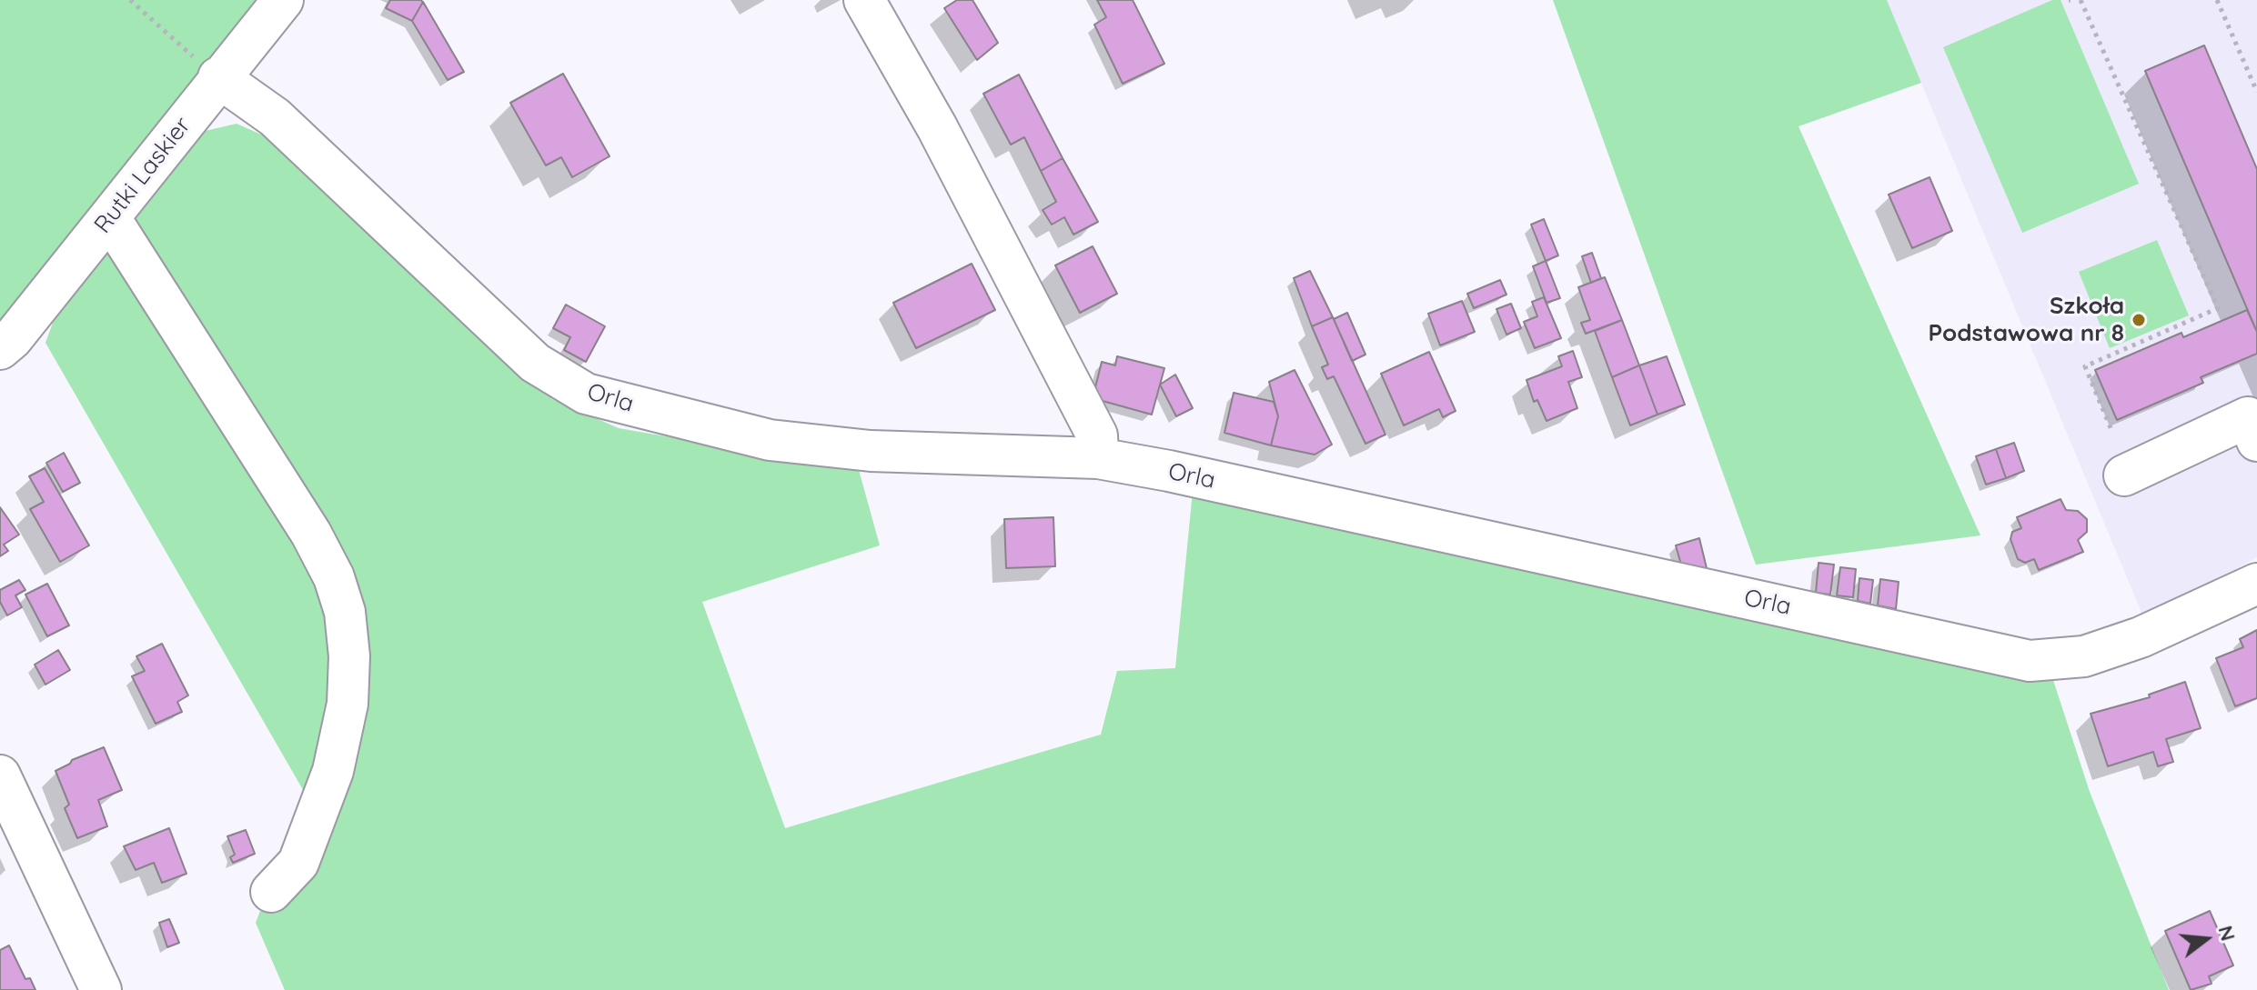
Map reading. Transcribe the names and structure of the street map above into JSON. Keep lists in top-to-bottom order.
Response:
{
  "streets": {
    "street": ["Rutki Laskier", "Orla"]
  },
  "crossings": [
    ["Rutki Laskier", "Orla"]
  ],
  "places": ["Szkoła Podstawowa nr 8"],
  "north": "right"
}
